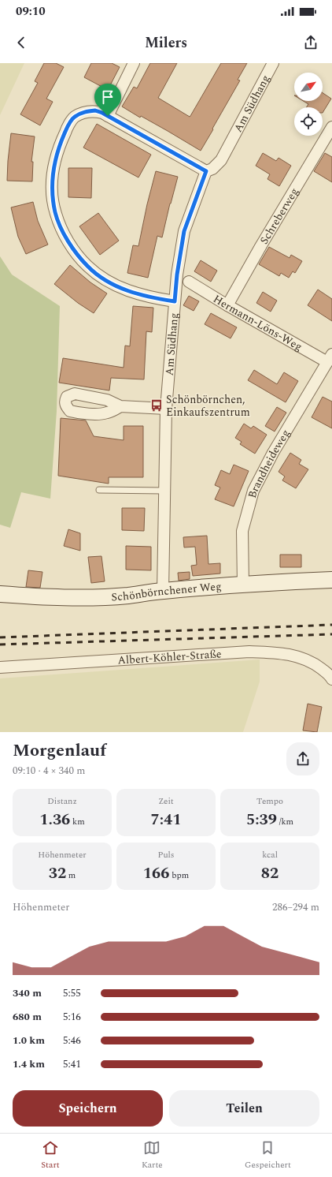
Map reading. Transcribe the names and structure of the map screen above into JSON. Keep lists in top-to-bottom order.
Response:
{
  "streets": {
    "street": [
      "Am Südhang",
      "Schreberweg",
      "Hermann-Löns-Weg",
      "Brandheideweg",
      "Schönbörnchener Weg",
      "Albert-Köhler-Straße"
    ]
  },
  "crossings": [
    ["Am Südhang", "Schönbörnchener Weg"],
    ["Schreberweg", "Hermann-Löns-Weg"],
    ["Hermann-Löns-Weg", "Brandheideweg"],
    ["Brandheideweg", "Schönbörnchener Weg"]
  ],
  "places": {
    "bus stop": ["Schönbörnchen, Einkaufszentrum"]
  },
  "north": "top right",
  "page": {
    "status": "09:10",
    "header": "Milers",
    "heading": ["Morgenlauf", "09:10 · 4 × 340 m"],
    "stats": [
      ["Distanz", "1.36 km"],
      ["Zeit", "7:41"],
      ["Tempo", "5:39 /km"],
      ["Höhenmeter", "32 m"],
      ["Puls", "166 bpm"],
      ["kcal", "82"]
    ],
    "chart": ["Höhenmeter", "286–294 m"],
    "list": [
      {
        "name": "340 m",
        "note": "5:55"
      },
      {
        "name": "680 m",
        "note": "5:16"
      },
      {
        "name": "1.0 km",
        "note": "5:46"
      },
      {
        "name": "1.4 km",
        "note": "5:41"
      }
    ],
    "buttons": ["Speichern", "Teilen"],
    "tabs": ["Start", "Karte", "Gespeichert"]
  }
}
